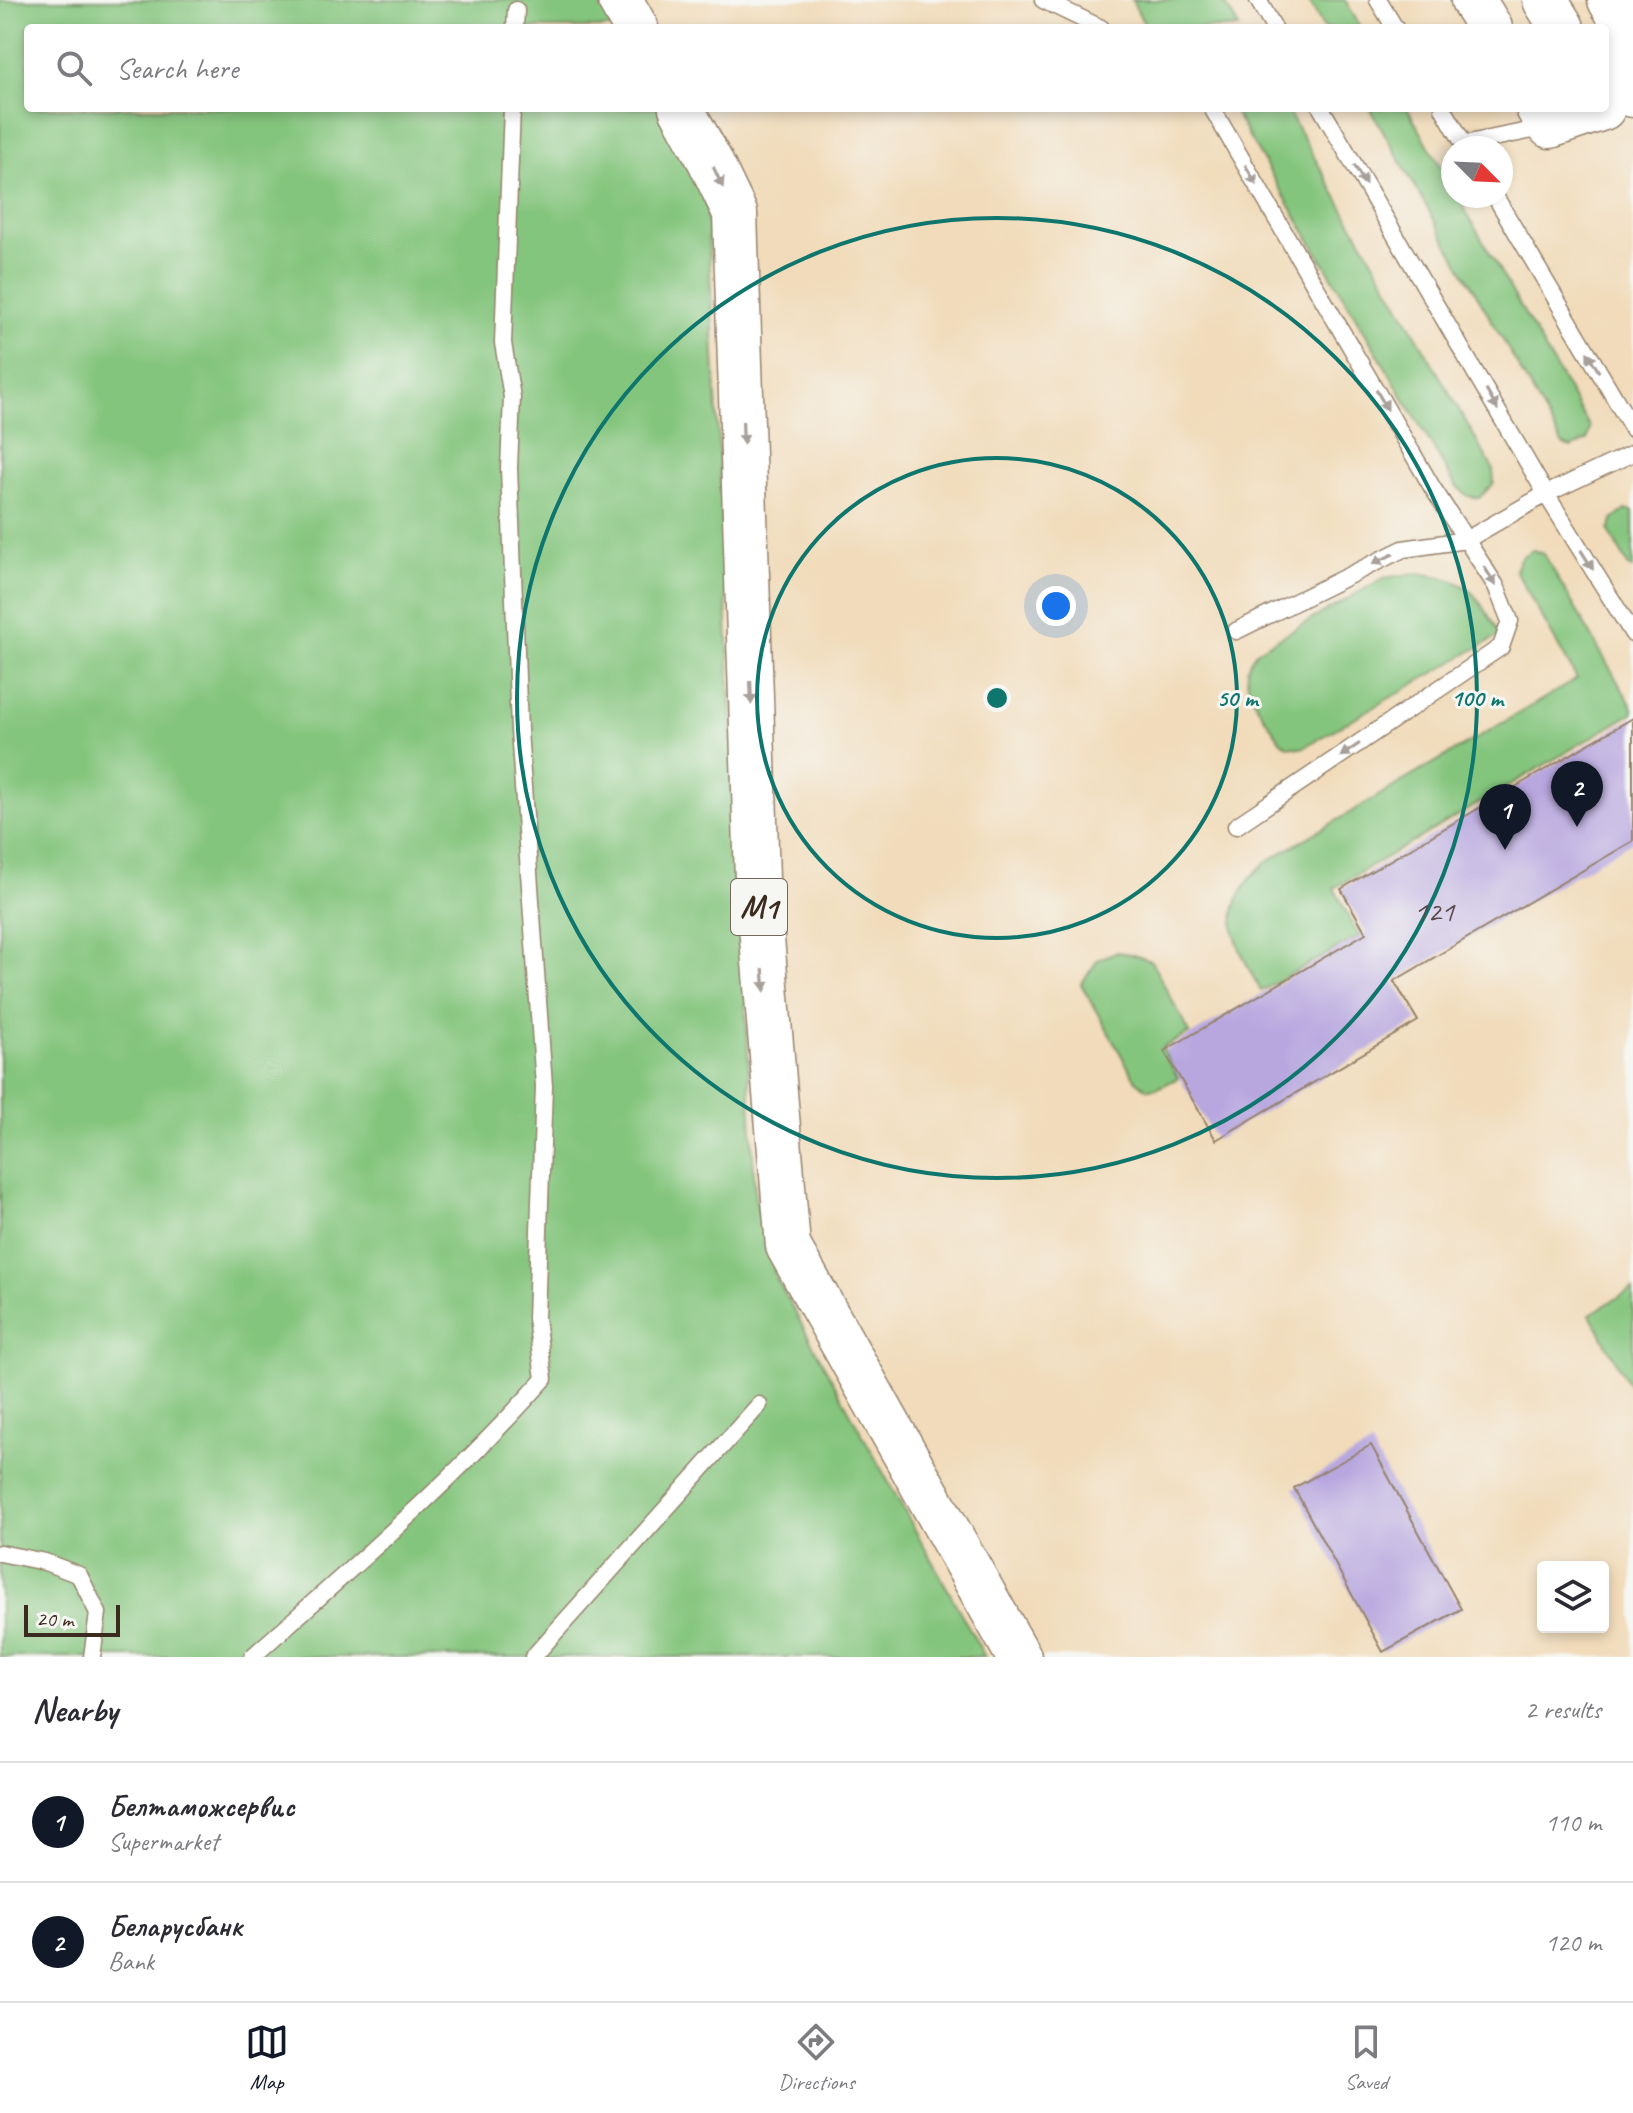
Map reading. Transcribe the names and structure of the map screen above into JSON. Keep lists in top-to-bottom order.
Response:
{
  "streets": {
    "highway": ["М1"]
  },
  "house_numbers": ["121"],
  "scale_bar": "20 m",
  "north": "bottom right",
  "page": {
    "search": "Search here",
    "pins": ["2", "1"],
    "scale": "20 m",
    "heading": ["Nearby", "2 results"],
    "list": [
      {
        "mark": "1",
        "name": "Белтаможсервис",
        "note": "Supermarket",
        "value": "110 m"
      },
      {
        "mark": "2",
        "name": "Беларусбанк",
        "note": "Bank",
        "value": "120 m"
      }
    ],
    "nav": ["Map", "Directions", "Saved"]
  },
  "rings": ["50 m", "100 m"]
}
